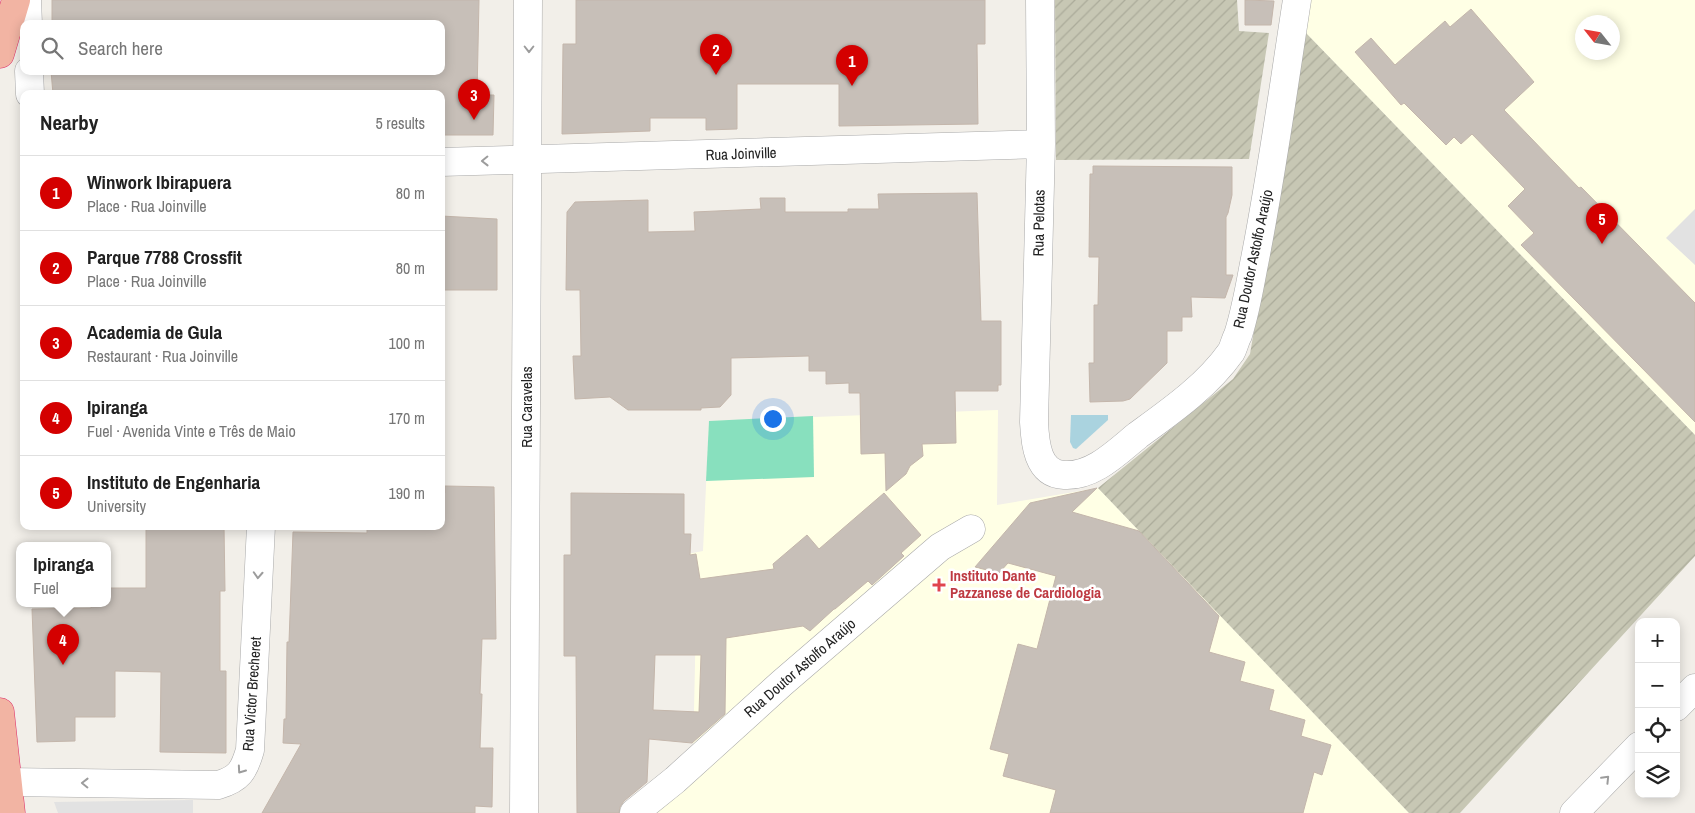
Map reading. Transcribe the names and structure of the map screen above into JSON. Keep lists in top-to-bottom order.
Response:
{
  "streets": {
    "street": [
      "Rua Joinville",
      "Rua Pelotas",
      "Rua Doutor Astolfo Araújo",
      "Rua Caravelas",
      "Rua Victor Brecheret"
    ]
  },
  "crossings": [
    ["Rua Joinville", "Rua Pelotas"],
    ["Rua Joinville", "Rua Caravelas"],
    ["Rua Pelotas", "Rua Doutor Astolfo Araújo"]
  ],
  "places": {
    "health": ["Instituto Dante Pazzanese de Cardiologia"]
  },
  "north": "top left",
  "page": {
    "search": "Search here",
    "pins": [
      "2",
      "1",
      "3",
      "5",
      "4"
    ],
    "heading": ["Nearby", "5 results"],
    "list": [
      {
        "mark": "1",
        "name": "Winwork Ibirapuera",
        "note": "Place · Rua Joinville",
        "value": "80 m"
      },
      {
        "mark": "2",
        "name": "Parque 7788 Crossfit",
        "note": "Place · Rua Joinville",
        "value": "80 m"
      },
      {
        "mark": "3",
        "name": "Academia de Gula",
        "note": "Restaurant · Rua Joinville",
        "value": "100 m"
      },
      {
        "mark": "4",
        "name": "Ipiranga",
        "note": "Fuel · Avenida Vinte e Três de Maio",
        "value": "170 m"
      },
      {
        "mark": "5",
        "name": "Instituto de Engenharia",
        "note": "University",
        "value": "190 m"
      }
    ],
    "popup": ["Ipiranga", "Fuel"],
    "map_buttons": ["+", "−"]
  }
}
